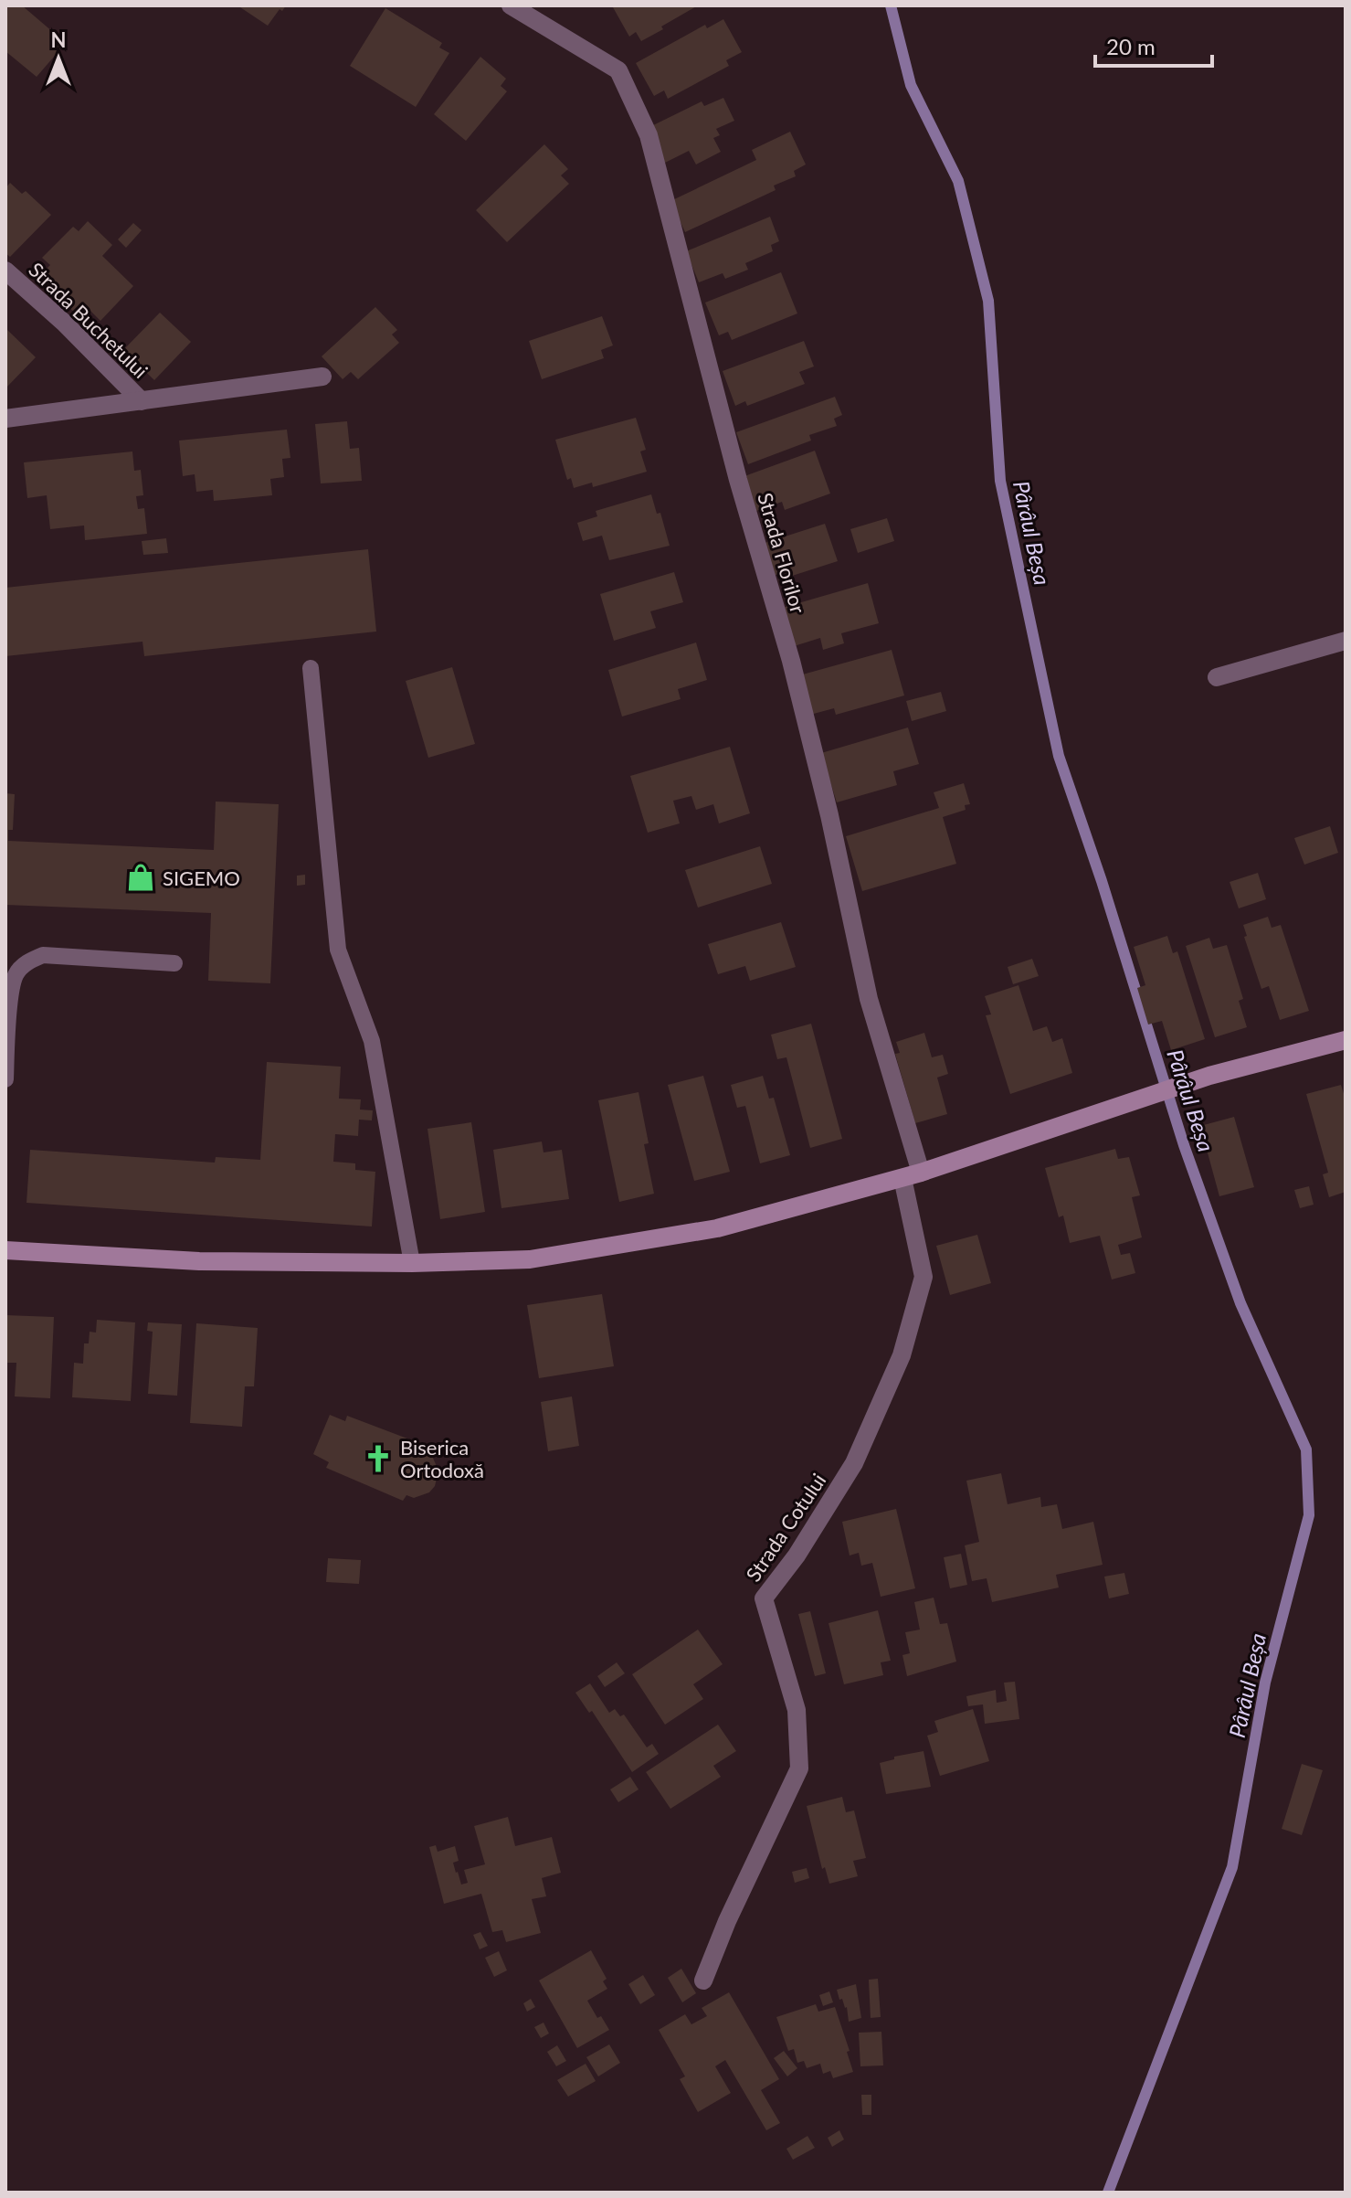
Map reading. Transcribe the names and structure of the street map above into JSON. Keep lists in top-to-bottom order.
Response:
{
  "streets": {
    "street": ["Strada Buchetului", "Strada Florilor", "Strada Cotului"]
  },
  "crossings": [
    ["Strada Florilor", "Strada Cotului"]
  ],
  "water": ["Pârâul Beșa"],
  "places": {
    "shop": ["SIGEMO"],
    "church": ["Biserica Ortodoxă"]
  },
  "scale_bar": "20 m",
  "north": "top"
}
